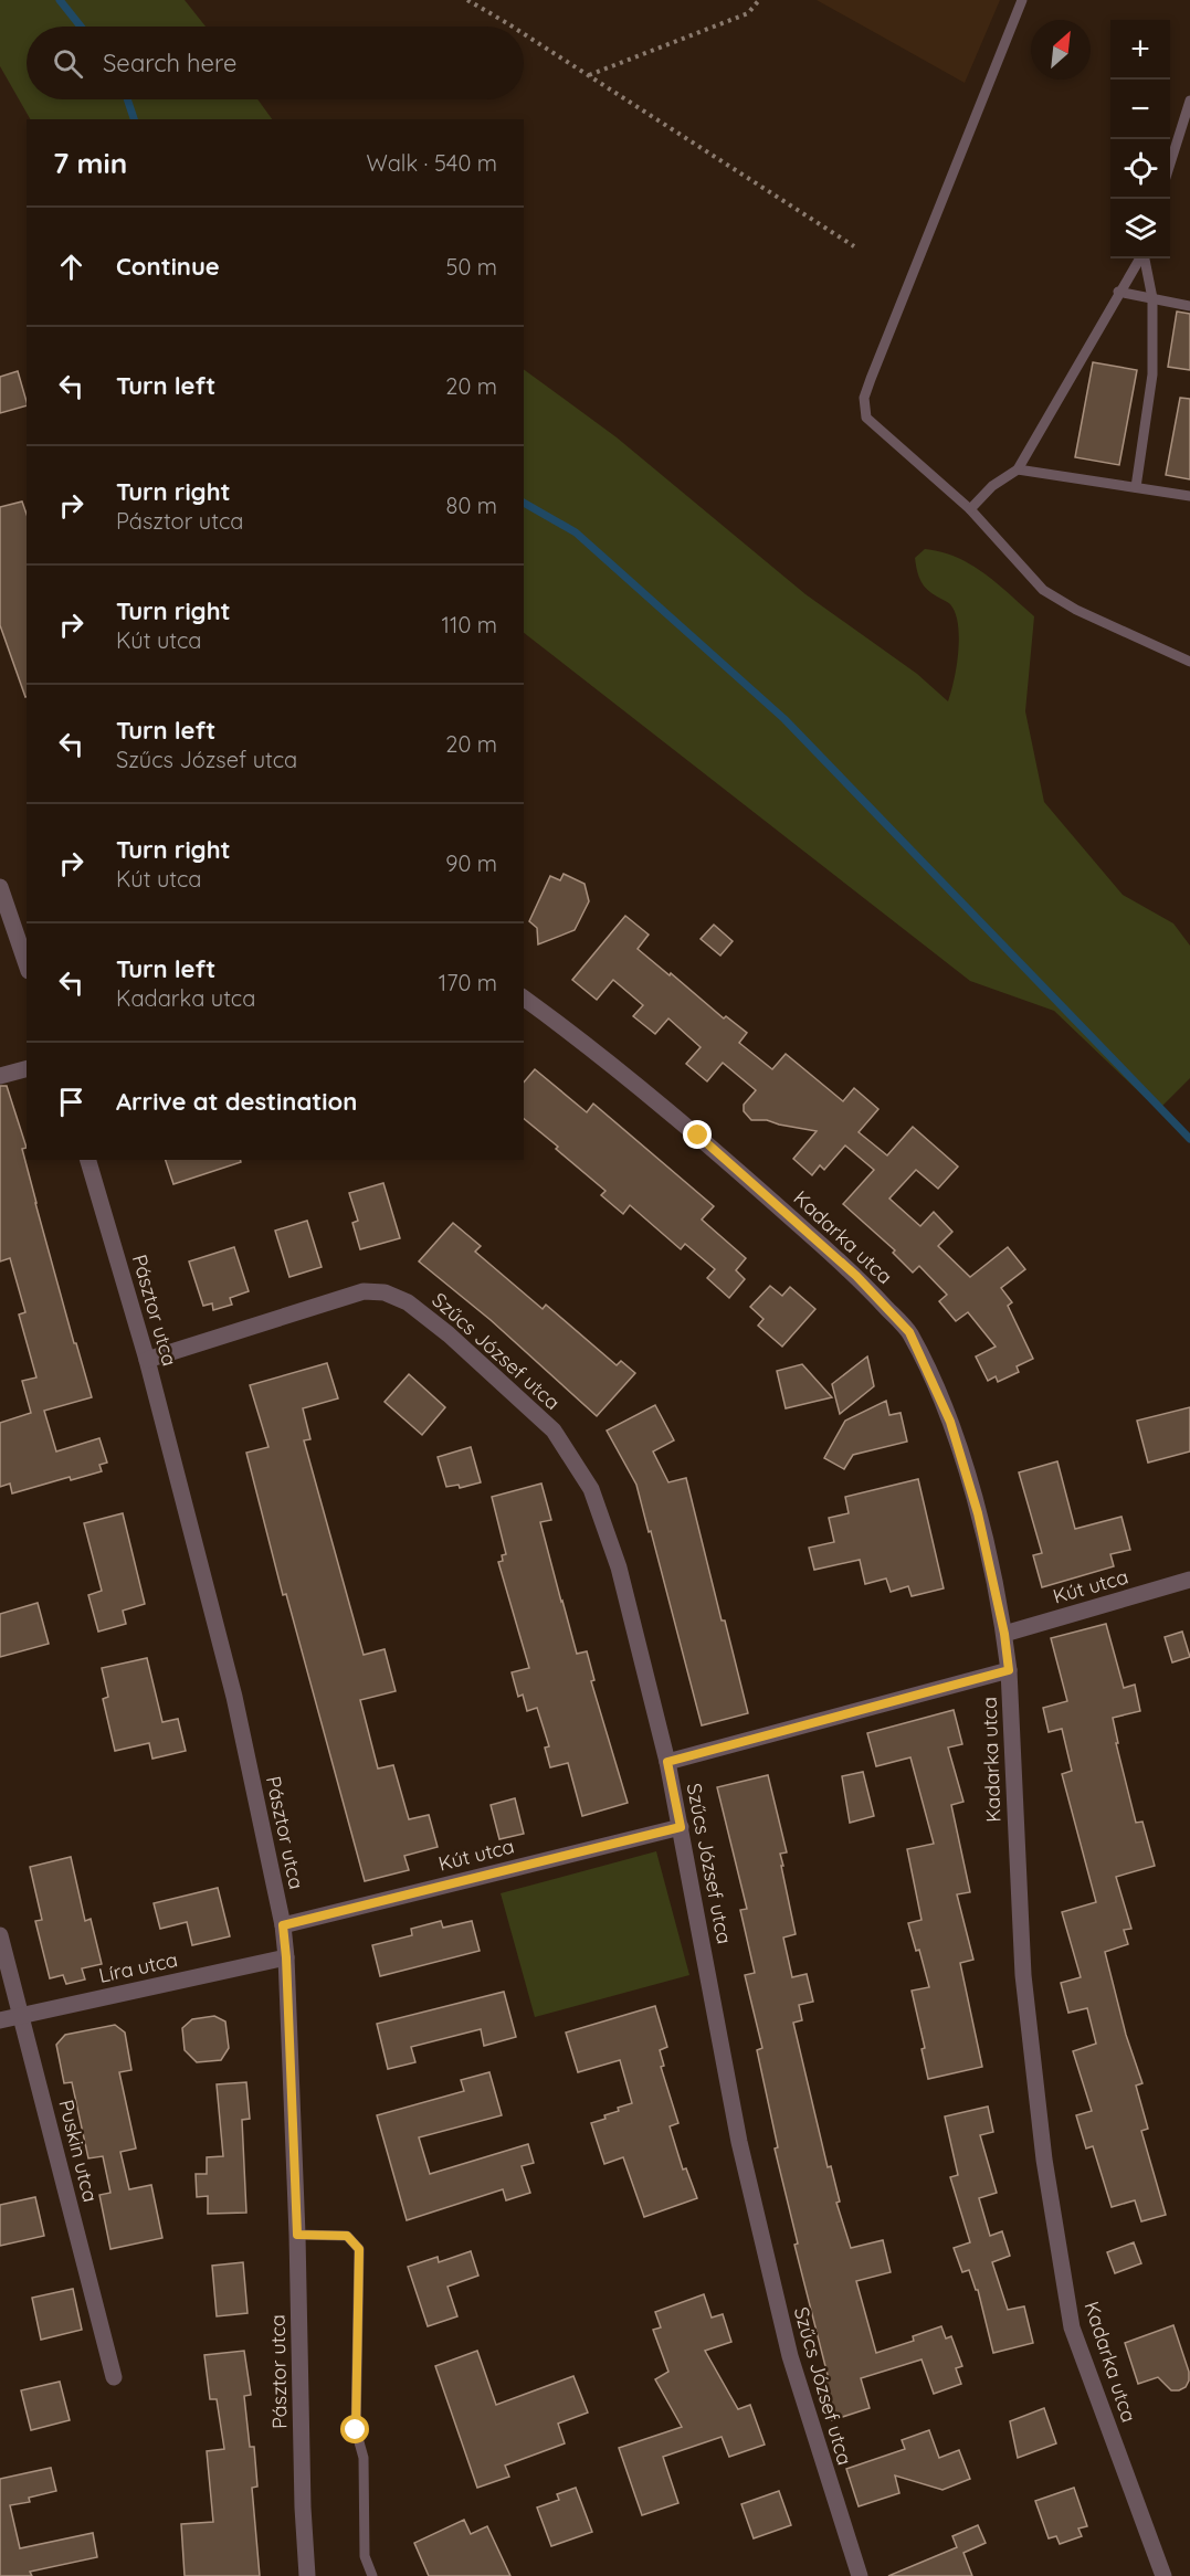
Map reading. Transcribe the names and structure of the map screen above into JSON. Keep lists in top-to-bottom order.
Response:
{
  "streets": {
    "street": [
      "Kadarka utca",
      "Pásztor utca",
      "Szűcs József utca",
      "Kút utca",
      "Líra utca",
      "Puskin utca"
    ]
  },
  "crossings": [
    ["Kadarka utca", "Kút utca"],
    ["Pásztor utca", "Szűcs József utca"],
    ["Pásztor utca", "Kút utca"],
    ["Pásztor utca", "Líra utca"],
    ["Szűcs József utca", "Kút utca"],
    ["Líra utca", "Puskin utca"]
  ],
  "north": "top right",
  "page": {
    "map_buttons": ["+", "−"],
    "search": "Search here",
    "heading": ["7 min", "Walk · 540 m"],
    "list": [
      ["Continue", "50 m"],
      ["Turn left", "20 m"],
      ["Turn right", "Pásztor utca", "80 m"],
      ["Turn right", "Kút utca", "110 m"],
      ["Turn left", "Szűcs József utca", "20 m"],
      ["Turn right", "Kút utca", "90 m"],
      ["Turn left", "Kadarka utca", "170 m"],
      "Arrive at destination"
    ]
  }
}
